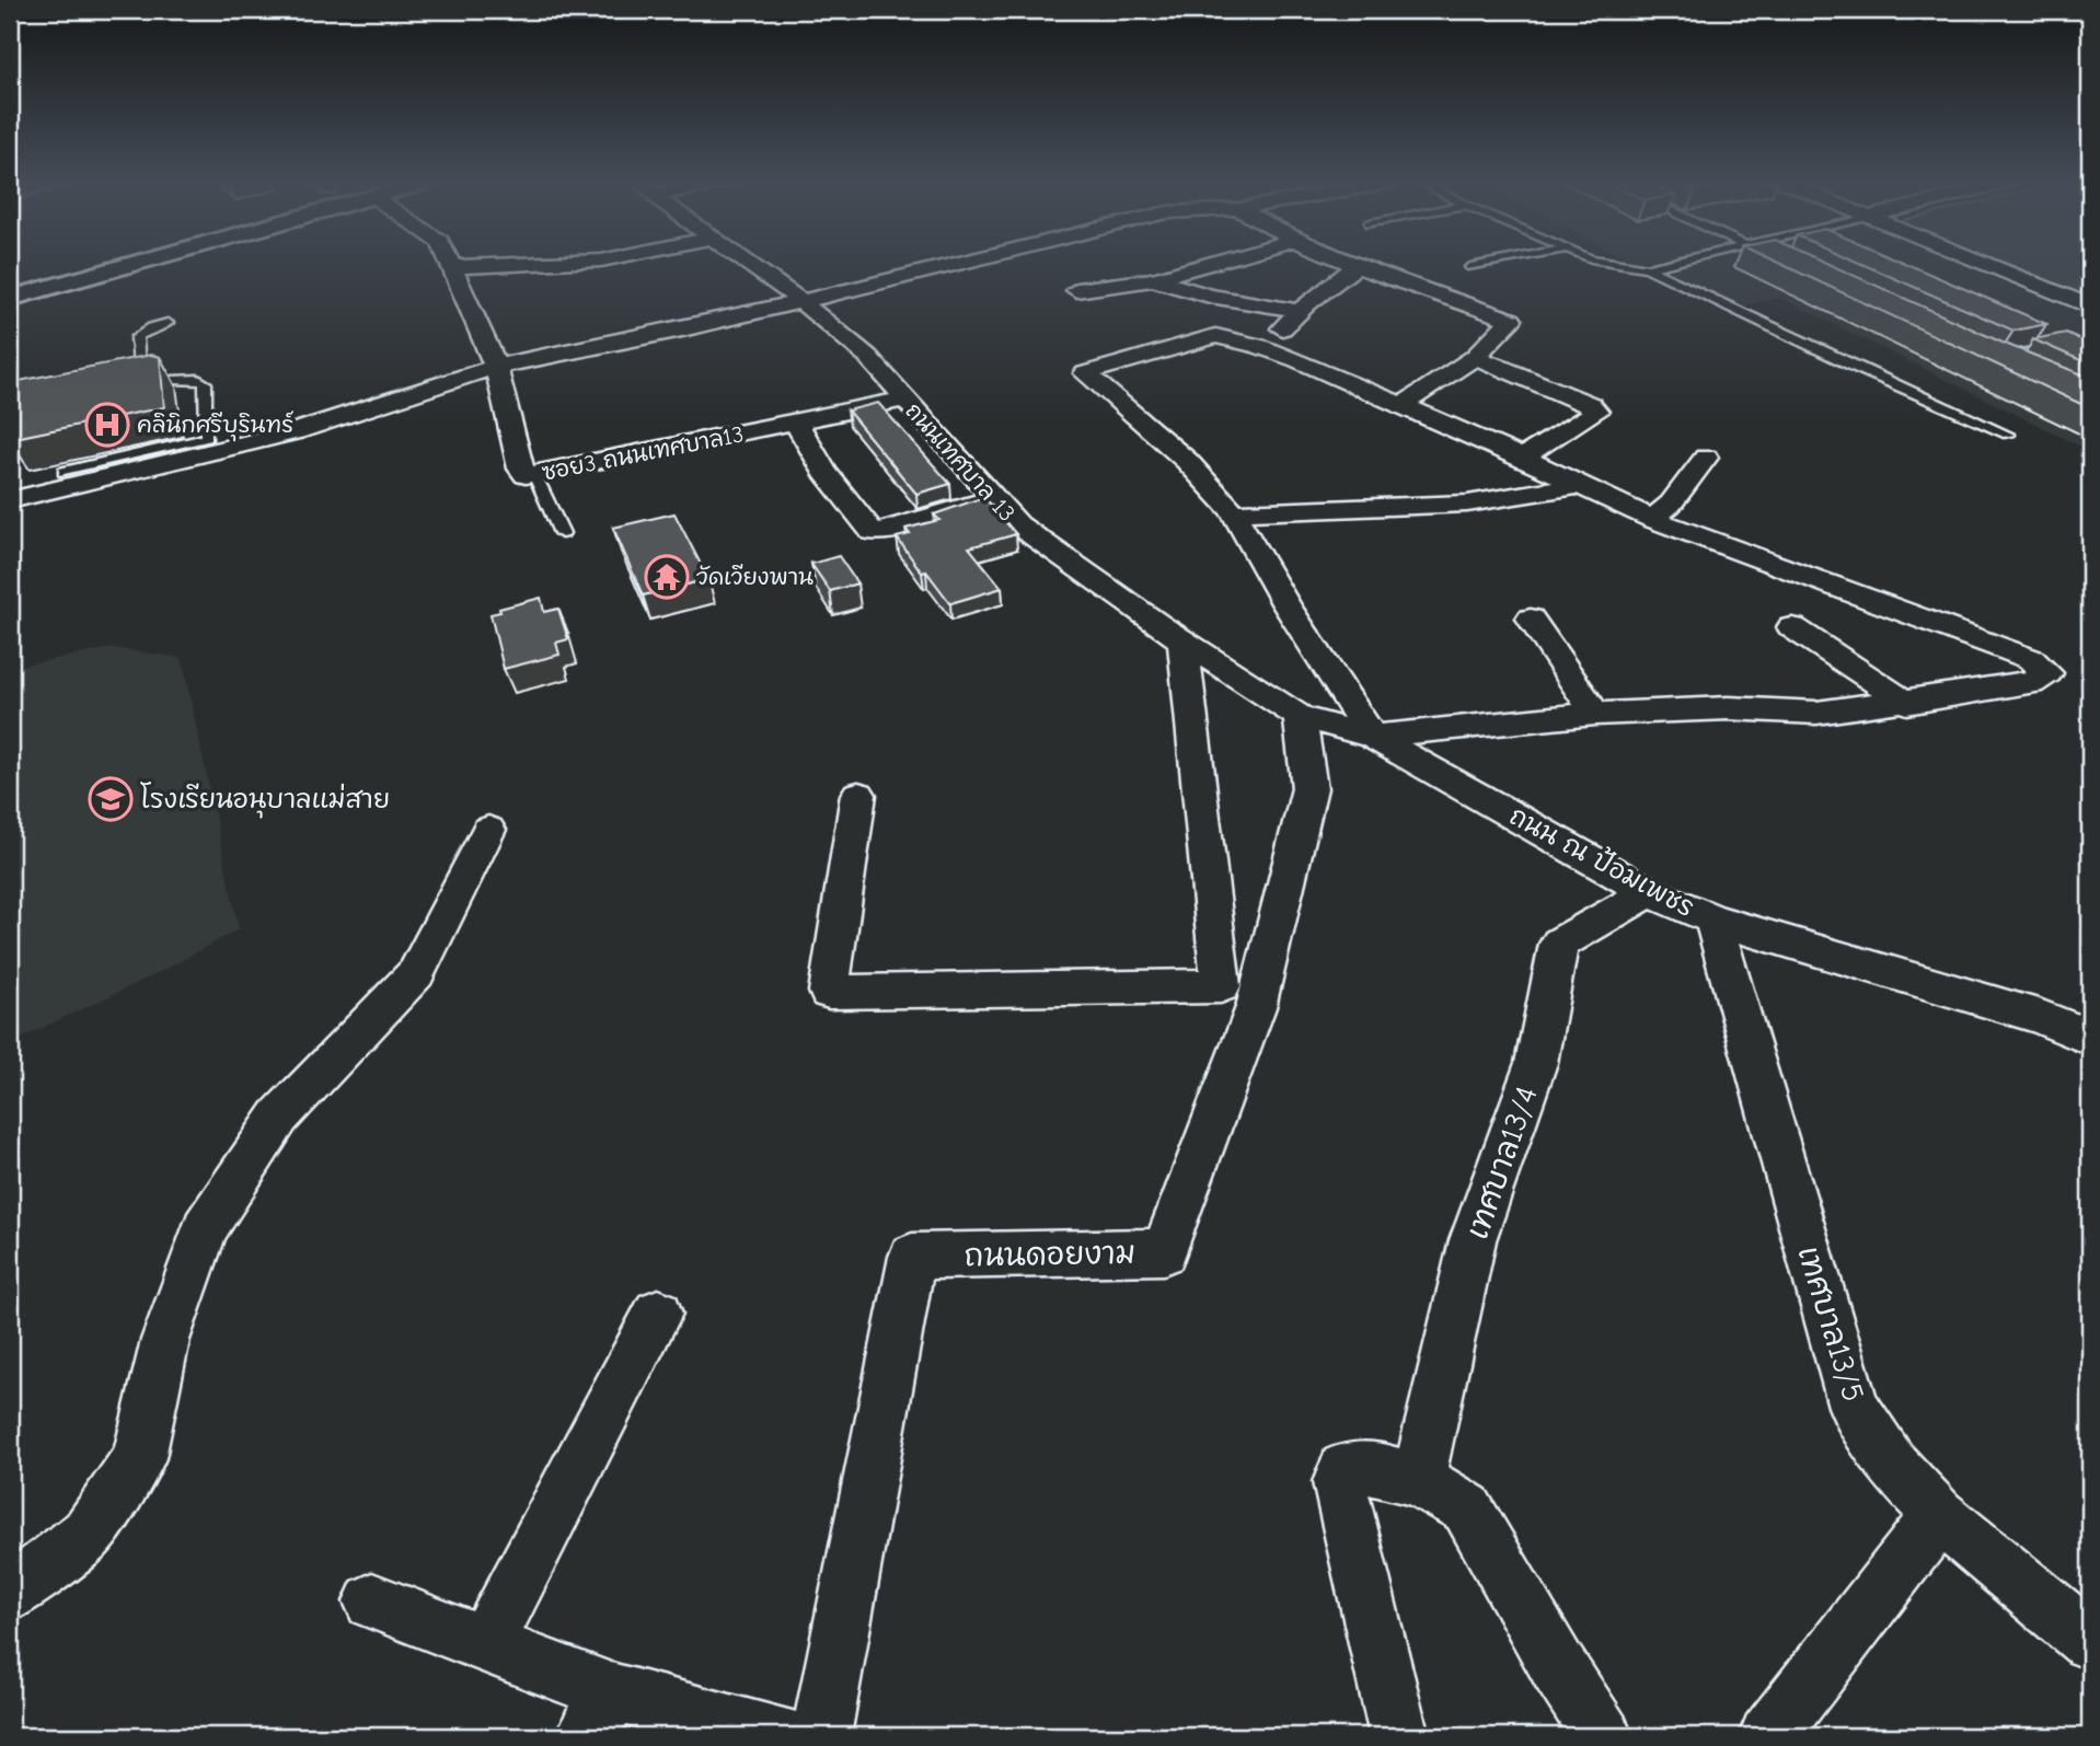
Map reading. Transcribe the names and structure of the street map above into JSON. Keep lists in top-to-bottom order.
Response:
{
  "streets": {
    "street": [
      "ซอย3 ถนนเทศบาล13",
      "ถนนเทศบาล 13",
      "ถนน ณ ป้อมเพชร",
      "เทศบาล13/4",
      "ถนนดอยงาม",
      "เทศบาล13/5"
    ]
  },
  "crossings": [
    ["ซอย3 ถนนเทศบาล13", "ถนนเทศบาล 13"],
    ["ถนนเทศบาล 13", "ถนน ณ ป้อมเพชร"],
    ["ถนนเทศบาล 13", "ถนนดอยงาม"],
    ["ถนน ณ ป้อมเพชร", "เทศบาล13/4"],
    ["ถนน ณ ป้อมเพชร", "ถนนดอยงาม"],
    ["ถนน ณ ป้อมเพชร", "เทศบาล13/5"]
  ],
  "places": {
    "hospital": ["คลินิกศรีบุรินทร์"],
    "temple": ["วัดเวียงพาน"],
    "school or university": ["โรงเรียนอนุบาลแม่สาย"]
  }
}
